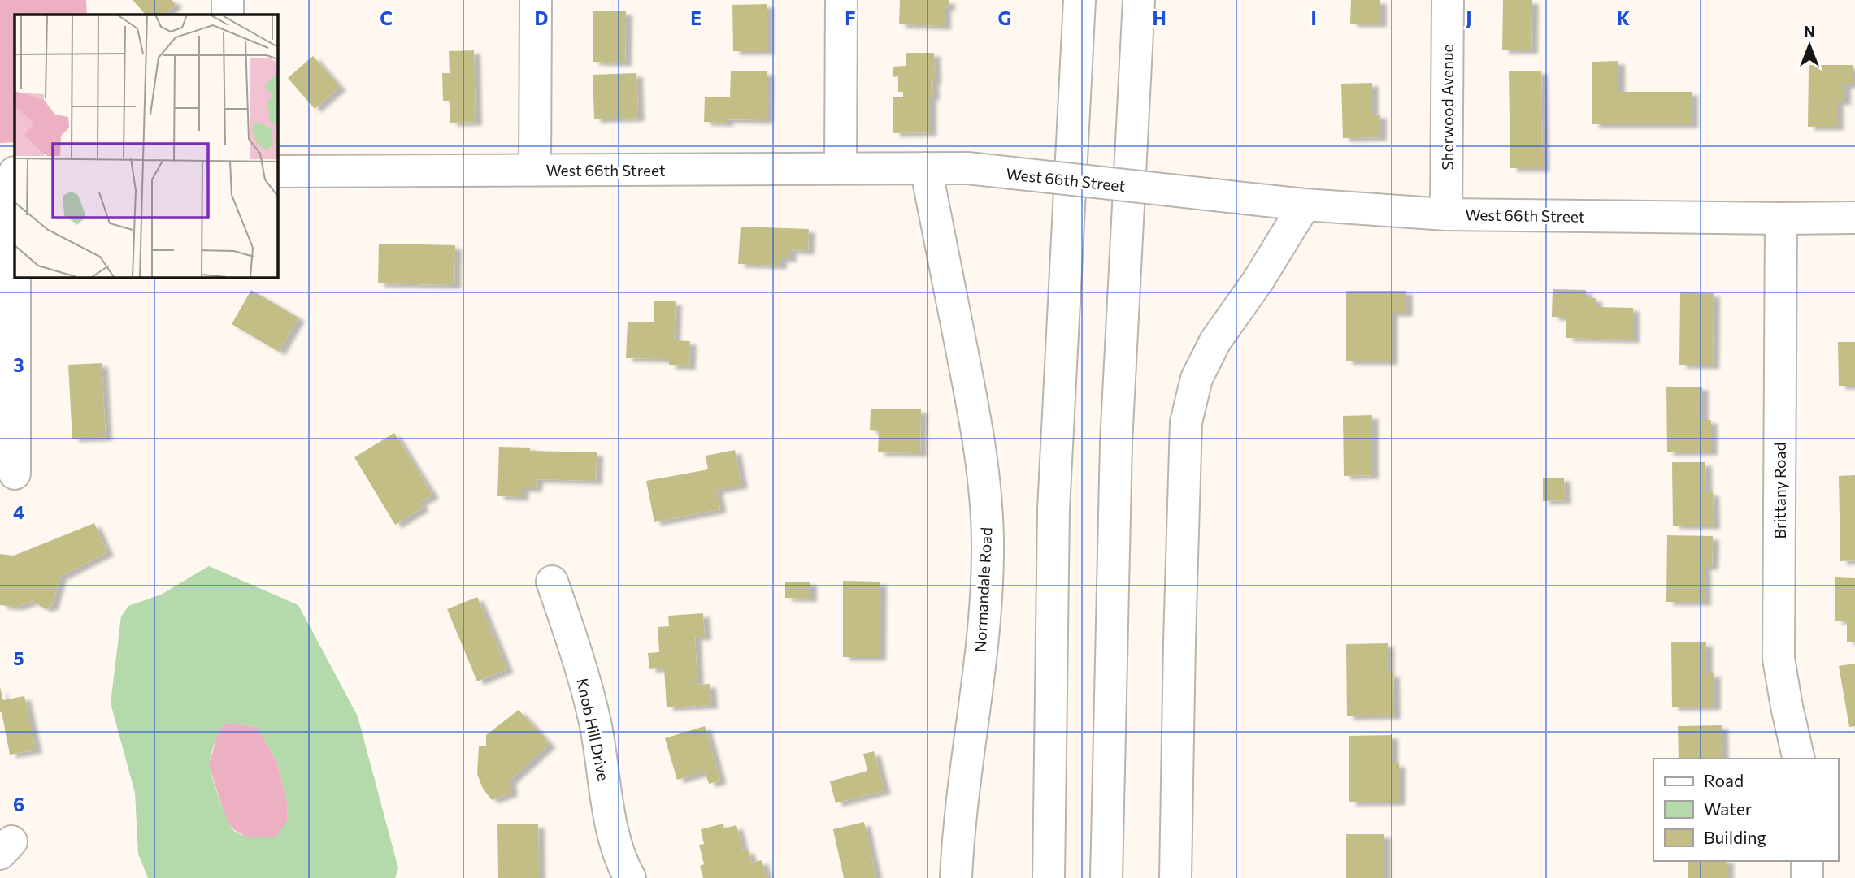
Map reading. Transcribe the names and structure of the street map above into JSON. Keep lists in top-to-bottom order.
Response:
{
  "streets": {
    "main road": [
      "Sherwood Avenue",
      "West 66th Street",
      "Brittany Road",
      "Normandale Road",
      "Knob Hill Drive"
    ]
  },
  "crossings": [
    ["Sherwood Avenue", "West 66th Street"],
    ["West 66th Street", "Brittany Road"],
    ["West 66th Street", "Normandale Road"]
  ],
  "legend": ["Road", "Water", "Building"],
  "north": "top",
  "grid": {
    "columns": [
      "C",
      "D",
      "E",
      "F",
      "G",
      "H",
      "I",
      "J",
      "K"
    ],
    "rows": [
      "3",
      "4",
      "5",
      "6"
    ]
  }
}
